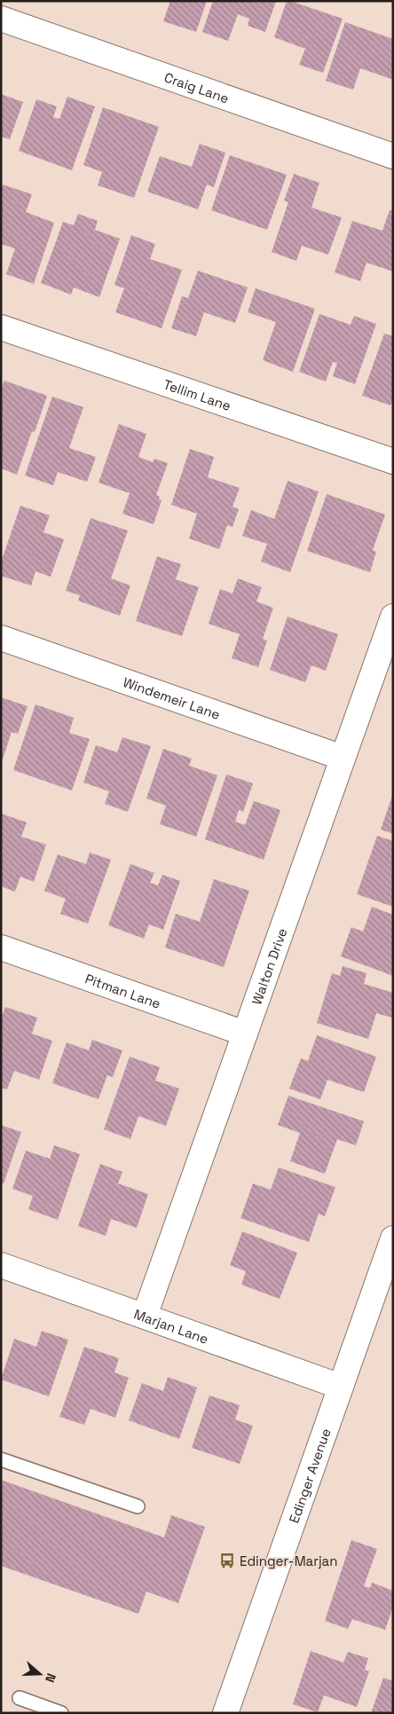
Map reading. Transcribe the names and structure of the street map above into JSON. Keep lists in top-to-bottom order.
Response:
{
  "streets": {
    "street": [
      "Craig Lane",
      "Tellim Lane",
      "Windemeir Lane",
      "Walton Drive",
      "Pitman Lane",
      "Marjan Lane",
      "Edinger Avenue"
    ]
  },
  "crossings": [
    ["Windemeir Lane", "Walton Drive"],
    ["Walton Drive", "Pitman Lane"],
    ["Walton Drive", "Marjan Lane"],
    ["Marjan Lane", "Edinger Avenue"]
  ],
  "places": {
    "bus stop": ["Edinger-Marjan"]
  },
  "north": "right"
}
